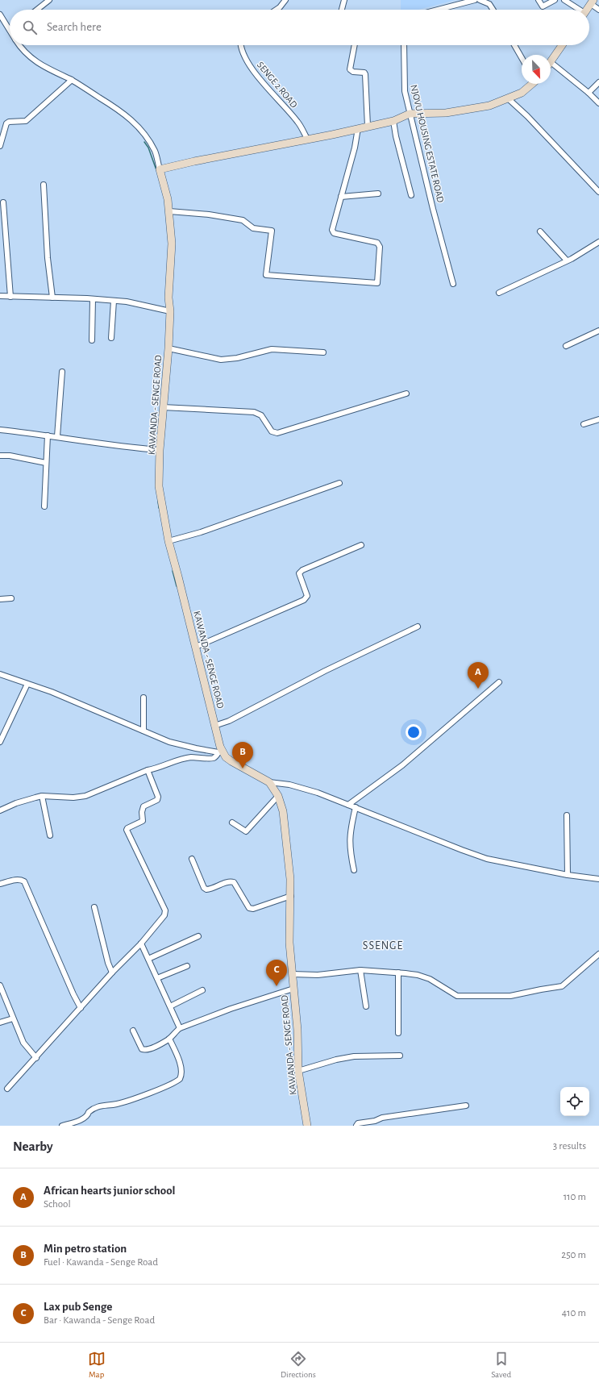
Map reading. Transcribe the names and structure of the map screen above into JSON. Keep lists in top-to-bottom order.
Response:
{
  "streets": {
    "street": ["SENGE 2 ROAD", "NJOVU HOUSING ESTATE ROAD", "KAWANDA - SENGE ROAD"]
  },
  "districts": ["SSENGE"],
  "north": "bottom right",
  "page": {
    "search": "Search here",
    "pins": ["A", "B", "C"],
    "heading": ["Nearby", "3 results"],
    "list": [
      {
        "mark": "A",
        "name": "African hearts junior school",
        "note": "School",
        "value": "110 m"
      },
      {
        "mark": "B",
        "name": "Min petro station",
        "note": "Fuel · Kawanda - Senge Road",
        "value": "250 m"
      },
      {
        "mark": "C",
        "name": "Lax pub Senge",
        "note": "Bar · Kawanda - Senge Road",
        "value": "410 m"
      }
    ],
    "nav": ["Map", "Directions", "Saved"]
  }
}
